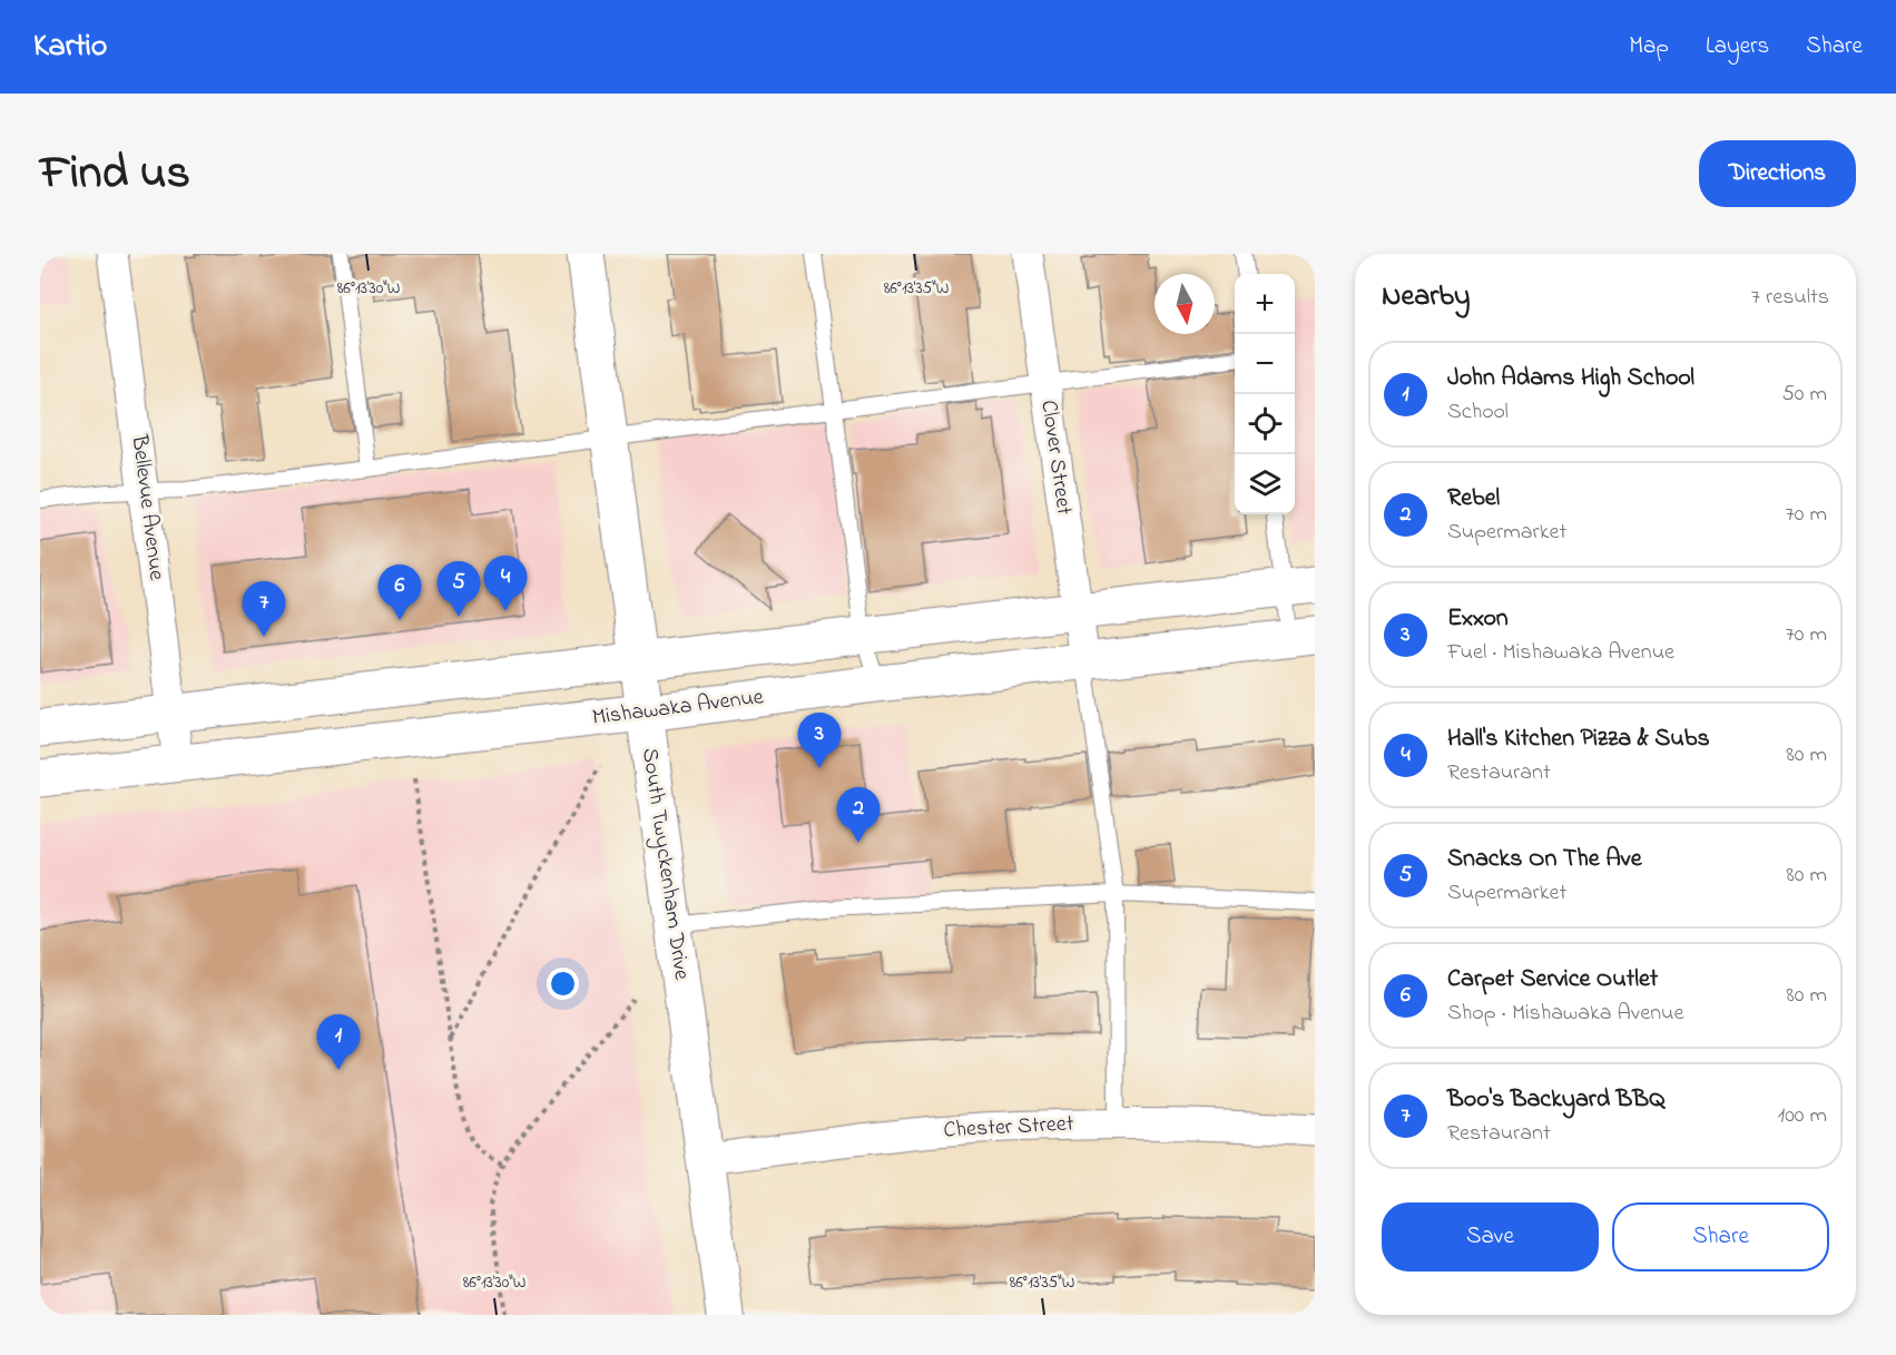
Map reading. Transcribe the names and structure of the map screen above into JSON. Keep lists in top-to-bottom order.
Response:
{
  "streets": {
    "main road": ["Mishawaka Avenue", "South Twyckenham Drive"],
    "street": ["Clover Street", "Bellevue Avenue", "Chester Street"]
  },
  "crossings": [
    ["Clover Street", "Mishawaka Avenue"],
    ["Bellevue Avenue", "Mishawaka Avenue"],
    ["Mishawaka Avenue", "South Twyckenham Drive"],
    ["South Twyckenham Drive", "Chester Street"]
  ],
  "north": "bottom",
  "page": {
    "header": "Kartio",
    "nav": ["Map", "Layers", "Share"],
    "title": "Find us",
    "buttons": [
      "Directions",
      ["Save", "Share"]
    ],
    "heading": ["Nearby", "7 results"],
    "map_buttons": ["+", "−"],
    "list": [
      {
        "mark": "1",
        "name": "John Adams High School",
        "note": "School",
        "value": "50 m"
      },
      {
        "mark": "2",
        "name": "Rebel",
        "note": "Supermarket",
        "value": "70 m"
      },
      {
        "mark": "3",
        "name": "Exxon",
        "note": "Fuel · Mishawaka Avenue",
        "value": "70 m"
      },
      {
        "mark": "4",
        "name": "Hall's Kitchen Pizza & Subs",
        "note": "Restaurant",
        "value": "80 m"
      },
      {
        "mark": "5",
        "name": "Snacks On The Ave",
        "note": "Supermarket",
        "value": "80 m"
      },
      {
        "mark": "6",
        "name": "Carpet Service Outlet",
        "note": "Shop · Mishawaka Avenue",
        "value": "80 m"
      },
      {
        "mark": "7",
        "name": "Boo's Backyard BBQ",
        "note": "Restaurant",
        "value": "100 m"
      }
    ],
    "pins": [
      "4",
      "5",
      "6",
      "7",
      "3",
      "2",
      "1"
    ]
  },
  "coordinates": ["86°13'30\"W", "86°13'35\"W"]
}
